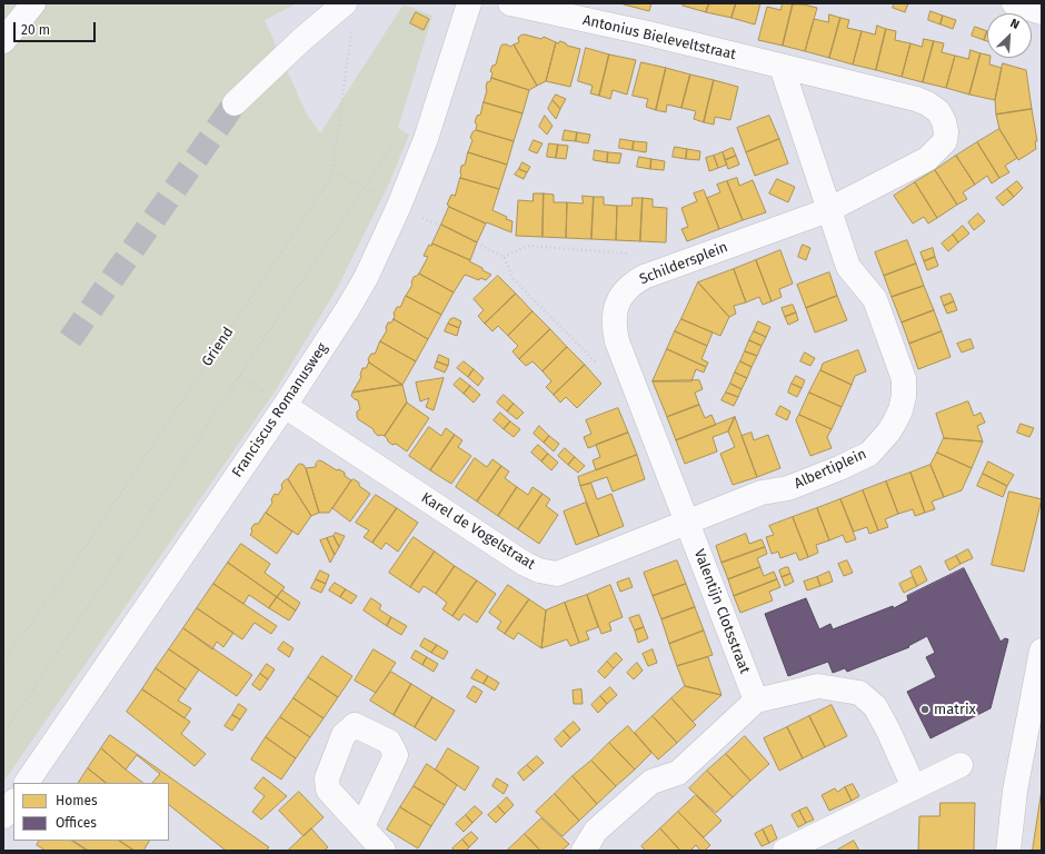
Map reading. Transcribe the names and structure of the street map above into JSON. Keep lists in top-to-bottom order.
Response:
{
  "streets": {
    "street": [
      "Antonius Bieleveltstraat",
      "Schildersplein",
      "Franciscus Romanusweg",
      "Albertiplein",
      "Karel de Vogelstraat",
      "Valentijn Clotsstraat"
    ],
    "path": ["Griend"]
  },
  "crossings": [
    ["Antonius Bieleveltstraat", "Schildersplein"],
    ["Antonius Bieleveltstraat", "Albertiplein"],
    ["Schildersplein", "Albertiplein"],
    ["Schildersplein", "Karel de Vogelstraat"],
    ["Schildersplein", "Valentijn Clotsstraat"],
    ["Franciscus Romanusweg", "Karel de Vogelstraat"],
    ["Albertiplein", "Karel de Vogelstraat"],
    ["Albertiplein", "Valentijn Clotsstraat"],
    ["Karel de Vogelstraat", "Valentijn Clotsstraat"]
  ],
  "places": ["matrix"],
  "legend": ["Homes", "Offices"],
  "scale_bar": "20 m",
  "north": "top right"
}
